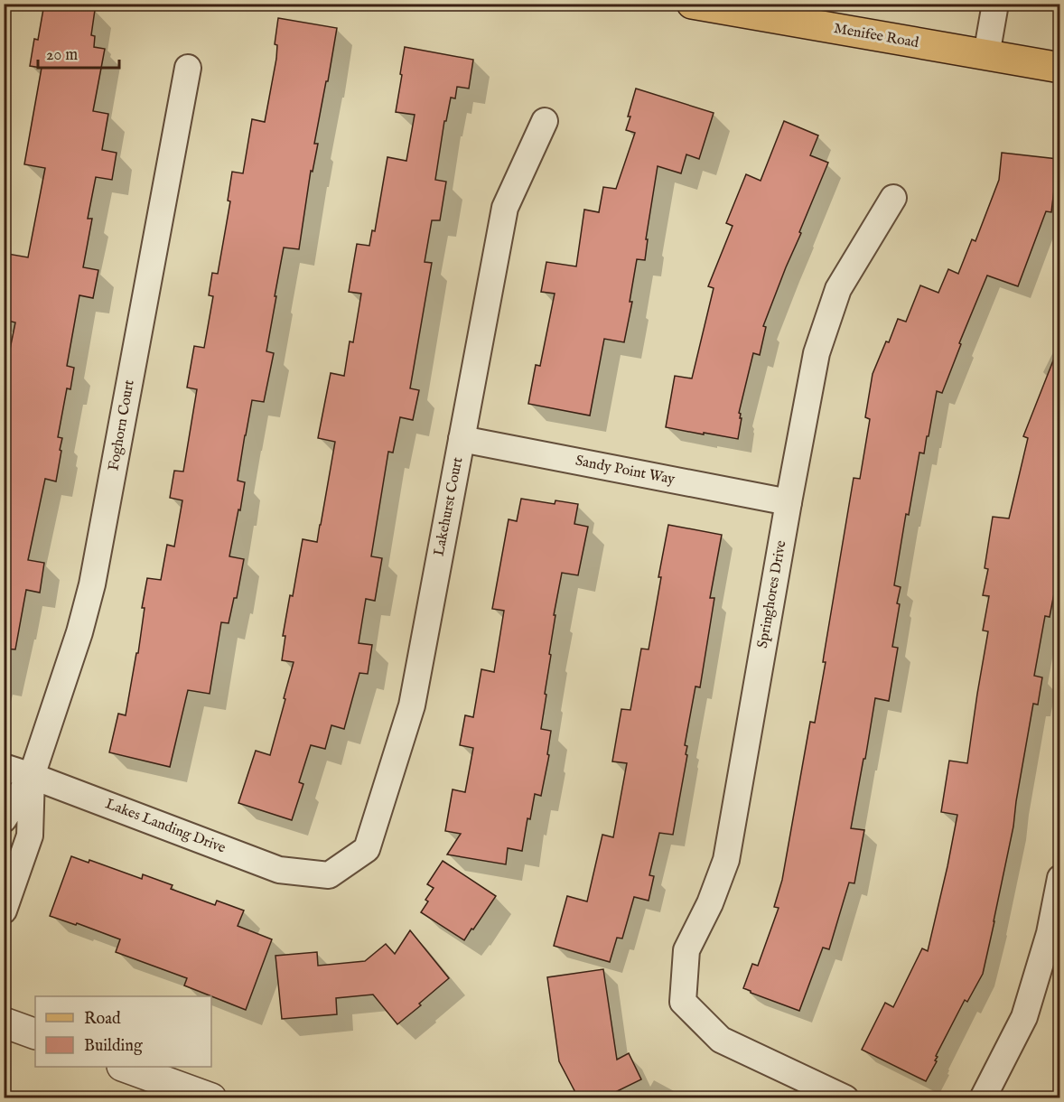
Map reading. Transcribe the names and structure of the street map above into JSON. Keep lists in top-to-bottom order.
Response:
{
  "streets": {
    "main road": ["Menifee Road"],
    "street": [
      "Foghorn Court",
      "Sandy Point Way",
      "Lakehurst Court",
      "Springhores Drive",
      "Lakes Landing Drive"
    ]
  },
  "crossings": [
    ["Foghorn Court", "Lakes Landing Drive"],
    ["Sandy Point Way", "Lakehurst Court"],
    ["Sandy Point Way", "Springhores Drive"],
    ["Lakehurst Court", "Lakes Landing Drive"]
  ],
  "legend": ["Road", "Building"],
  "scale_bar": "20 m"
}
